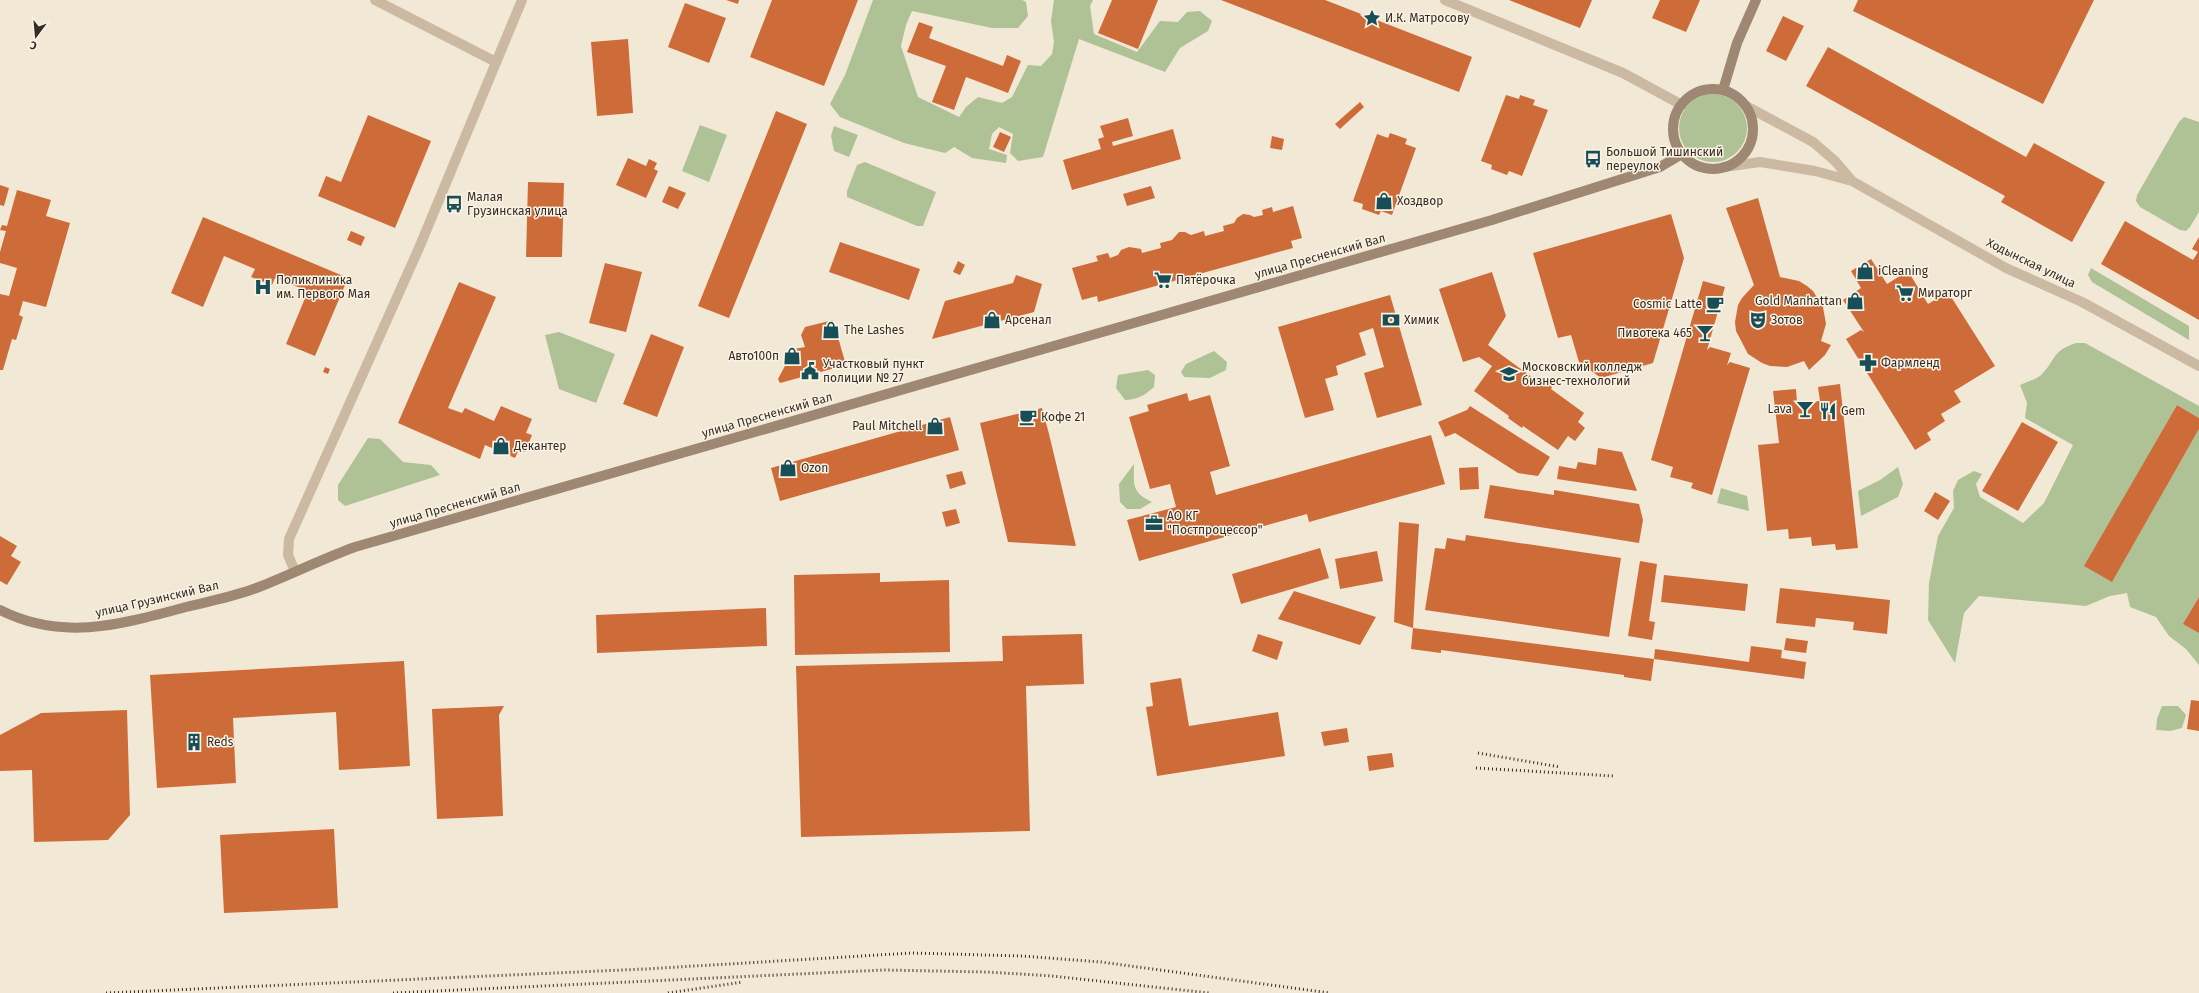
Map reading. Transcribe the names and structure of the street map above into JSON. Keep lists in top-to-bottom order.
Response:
{
  "streets": {
    "main road": ["улица Пресненский Вал", "улица Грузинский Вал"],
    "street": ["Ходынская улица"]
  },
  "crossings": [
    ["улица Пресненский Вал", "Ходынская улица"],
    ["улица Пресненский Вал", "улица Грузинский Вал"]
  ],
  "places": {
    "place": ["И.К. Матросову"],
    "bus stop": ["Большой Тишинский переулок", "Малая Грузинская улица"],
    "shop": [
      "Хоздвор",
      "iCleaning",
      "Gold Manhattan",
      "Арсенал",
      "The Lashes",
      "Авто100п",
      "Paul Mitchell",
      "Декантер",
      "Ozon"
    ],
    "supermarket": ["Пятёрочка", "Мираторг"],
    "hospital": ["Поликлиника им. Первого Мая"],
    "cafe": ["Cosmic Latte", "Кофе 21"],
    "bank": ["Химик"],
    "theatre": ["Зотов"],
    "bar": ["Пивотека 465", "Lava"],
    "pharmacy": ["Фармленд"],
    "public building": ["Участковый пункт полиции № 27"],
    "school or university": ["Московский колледж бизнес-технологий"],
    "restaurant": ["Gem"],
    "office": ["АО КГ \"Постпроцессор\""],
    "building": ["Reds"]
  },
  "north": "bottom"
}
